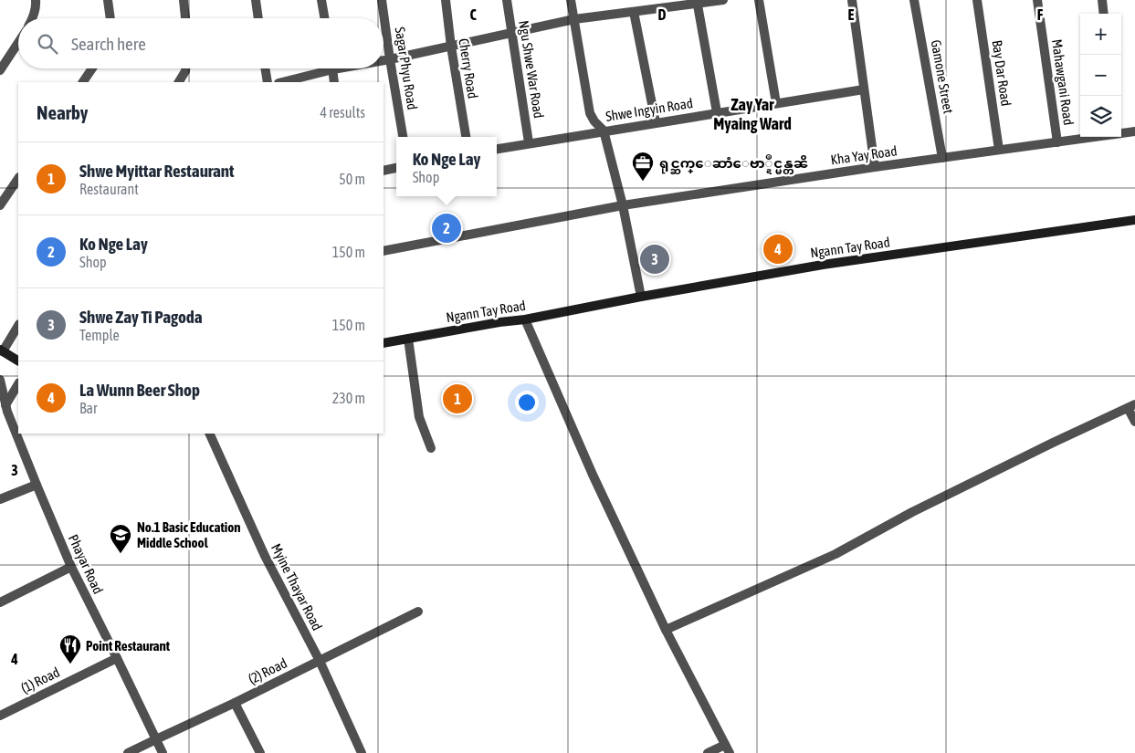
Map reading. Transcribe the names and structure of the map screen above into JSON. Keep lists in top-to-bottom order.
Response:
{
  "streets": {
    "main road": ["Ngann Tay Road"],
    "street": [
      "Sagar Phyu Road",
      "Cherry Road",
      "Ngu Shwe War Road",
      "Bay Dar Road",
      "Gamone Street",
      "Mahawgani Road",
      "Shwe Ingyin Road",
      "Kha Yay Road",
      "Phayar Road",
      "Myine Thayar Road",
      "(2) Road",
      "(1) Road"
    ]
  },
  "crossings": [
    ["Ngu Shwe War Road", "Shwe Ingyin Road"],
    ["Bay Dar Road", "Kha Yay Road"],
    ["Gamone Street", "Kha Yay Road"],
    ["Mahawgani Road", "Kha Yay Road"],
    ["Phayar Road", "(2) Road"],
    ["Phayar Road", "(1) Road"],
    ["Myine Thayar Road", "(2) Road"]
  ],
  "districts": ["Zay Yar Myaing Ward"],
  "places": {
    "office": ["ရုင္ဆက္ေဆာံေဗာ္ဍဳင္မန္တၼိ"],
    "school or university": ["No.1 Basic Education Middle School"],
    "restaurant": ["Point Restaurant"]
  },
  "page": {
    "map_buttons": ["+", "−"],
    "search": "Search here",
    "heading": ["Nearby", "4 results"],
    "popup": ["Ko Nge Lay", "Shop"],
    "list": [
      {
        "mark": "1",
        "name": "Shwe Myittar Restaurant",
        "note": "Restaurant",
        "value": "50 m"
      },
      {
        "mark": "2",
        "name": "Ko Nge Lay",
        "note": "Shop",
        "value": "150 m"
      },
      {
        "mark": "3",
        "name": "Shwe Zay Ti Pagoda",
        "note": "Temple",
        "value": "150 m"
      },
      {
        "mark": "4",
        "name": "La Wunn Beer Shop",
        "note": "Bar",
        "value": "230 m"
      }
    ],
    "pins": [
      "2",
      "4",
      "3",
      "1"
    ]
  },
  "grid": {
    "columns": [
      "C",
      "D",
      "E",
      "F"
    ],
    "rows": ["3", "4"]
  }
}
